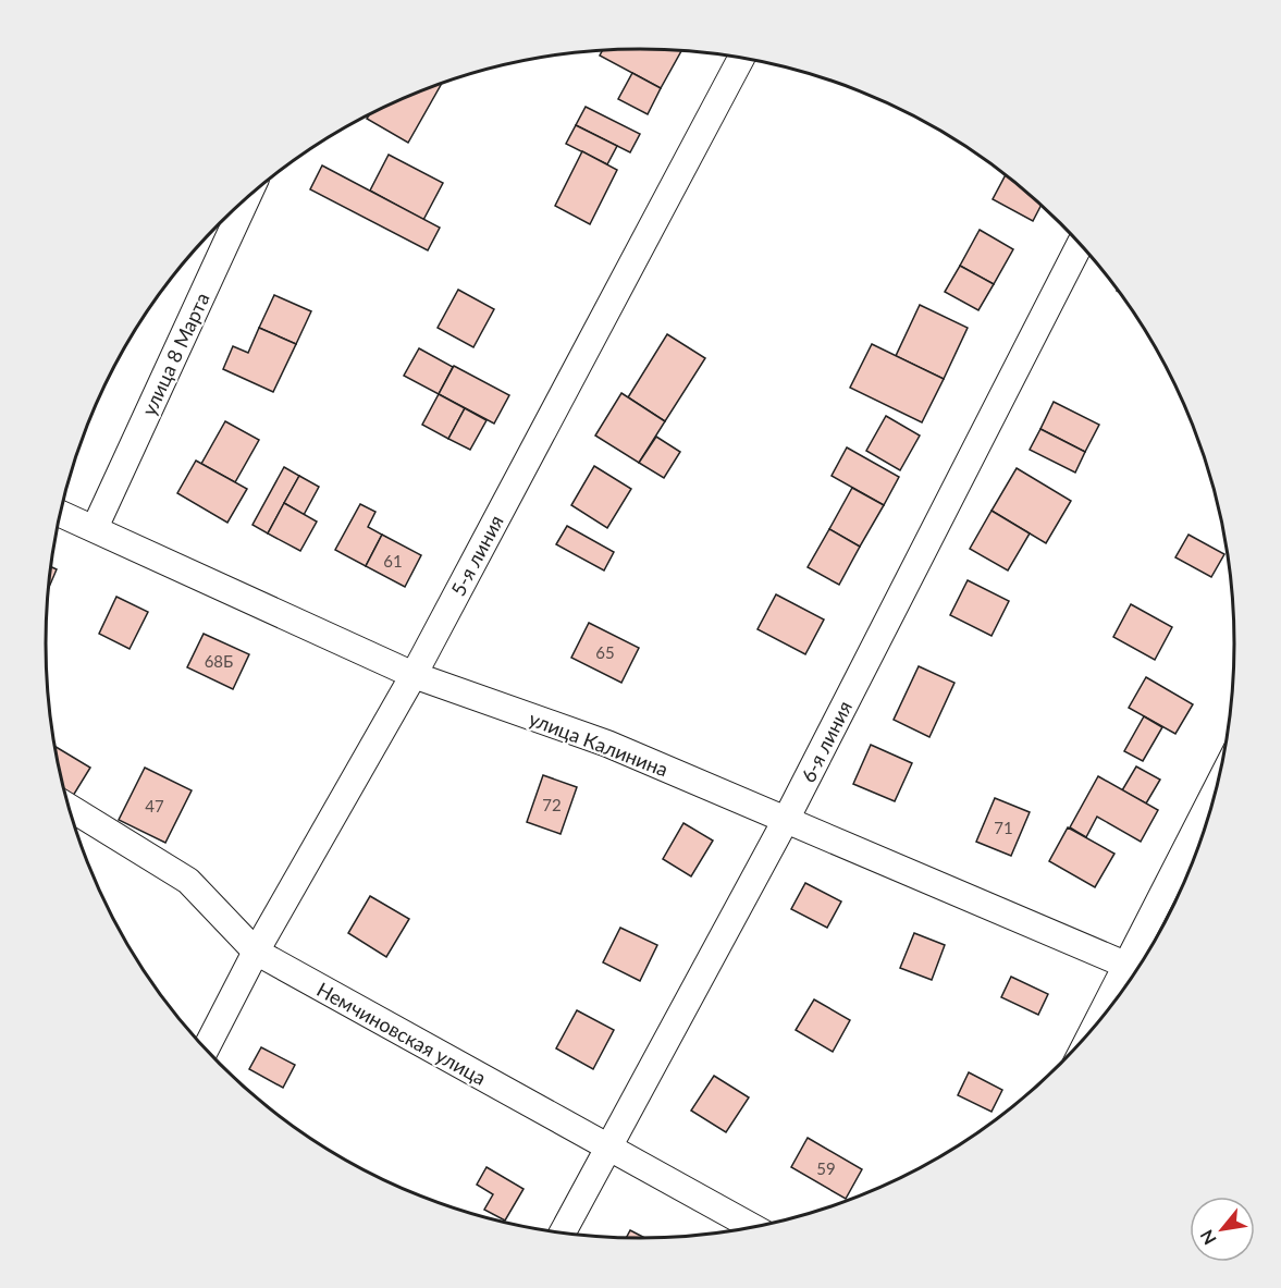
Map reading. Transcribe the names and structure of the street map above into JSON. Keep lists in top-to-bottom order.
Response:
{
  "streets": {
    "street": [
      "улица 8 Марта",
      "5-я линия",
      "6-я линия",
      "улица Калинина",
      "Немчиновская улица"
    ]
  },
  "crossings": [
    ["улица 8 Марта", "улица Калинина"],
    ["5-я линия", "улица Калинина"],
    ["5-я линия", "Немчиновская улица"],
    ["6-я линия", "улица Калинина"],
    ["6-я линия", "Немчиновская улица"]
  ],
  "house_numbers": [
    "61",
    "65",
    "68Б",
    "72",
    "47",
    "71",
    "59"
  ],
  "north": "bottom left"
}
